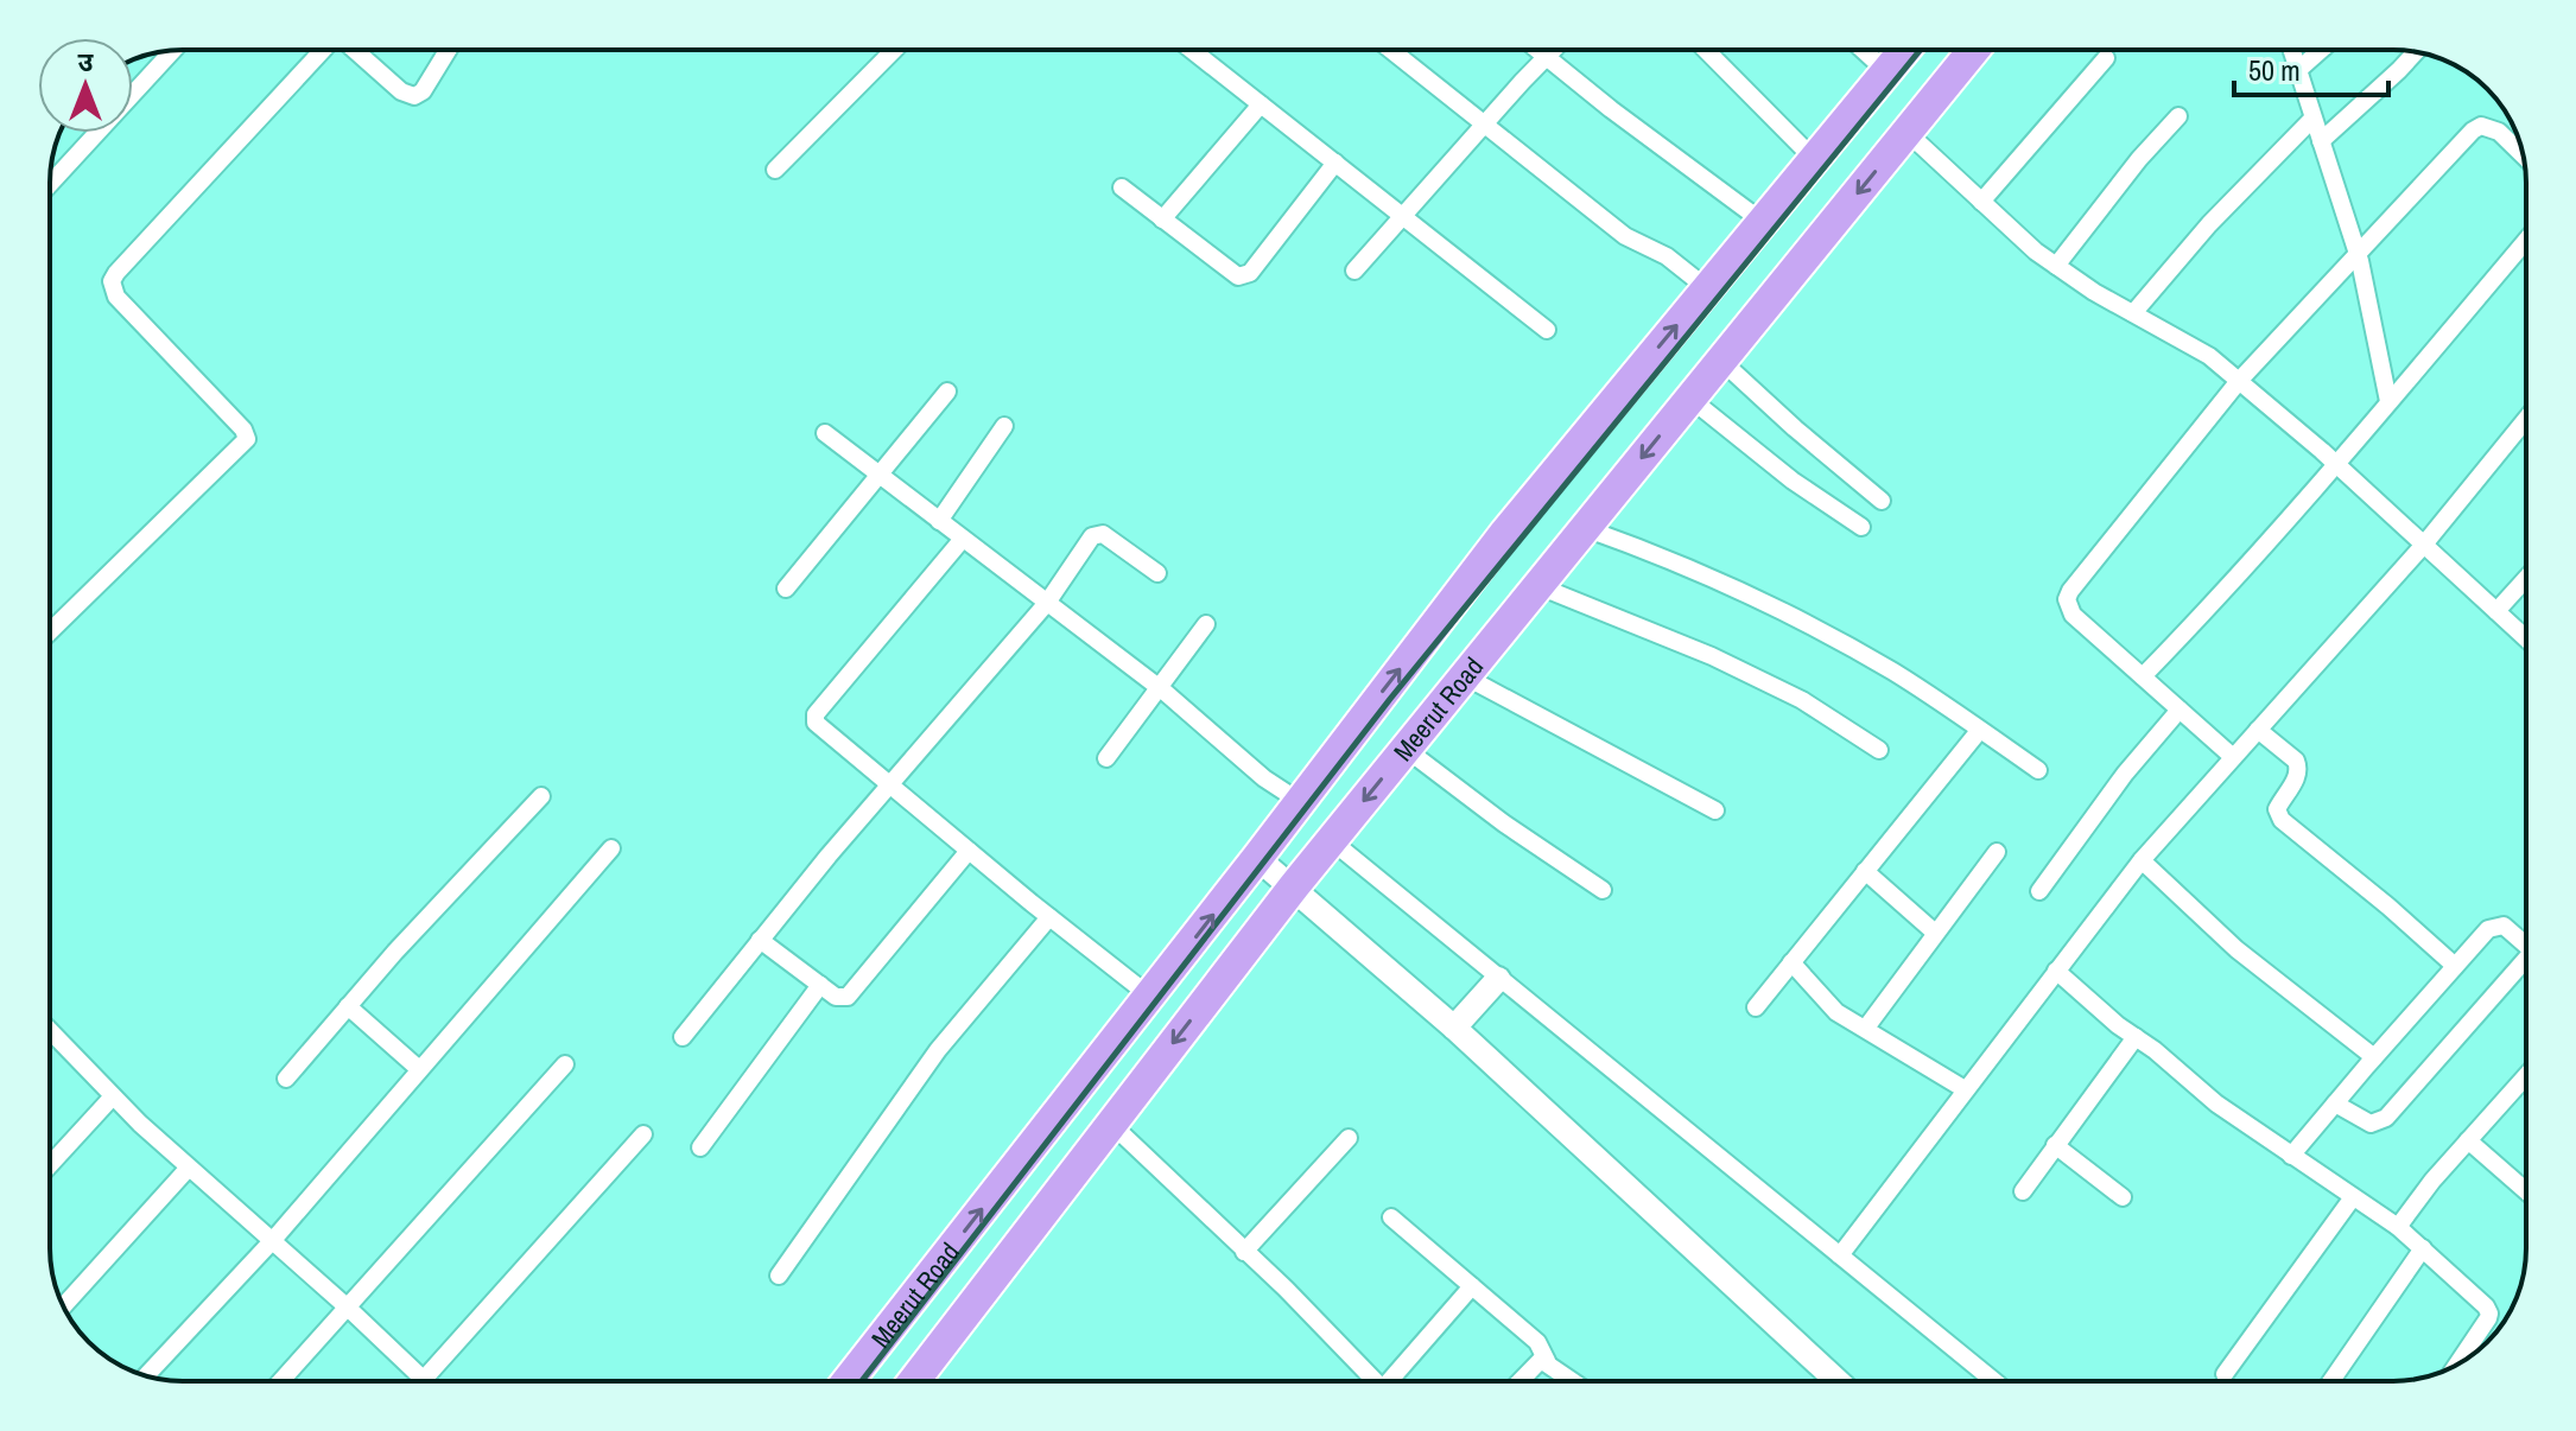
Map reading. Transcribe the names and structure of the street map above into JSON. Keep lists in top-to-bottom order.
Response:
{
  "streets": {
    "highway": ["Meerut Road"]
  },
  "scale_bar": "50 m",
  "north": "top"
}
